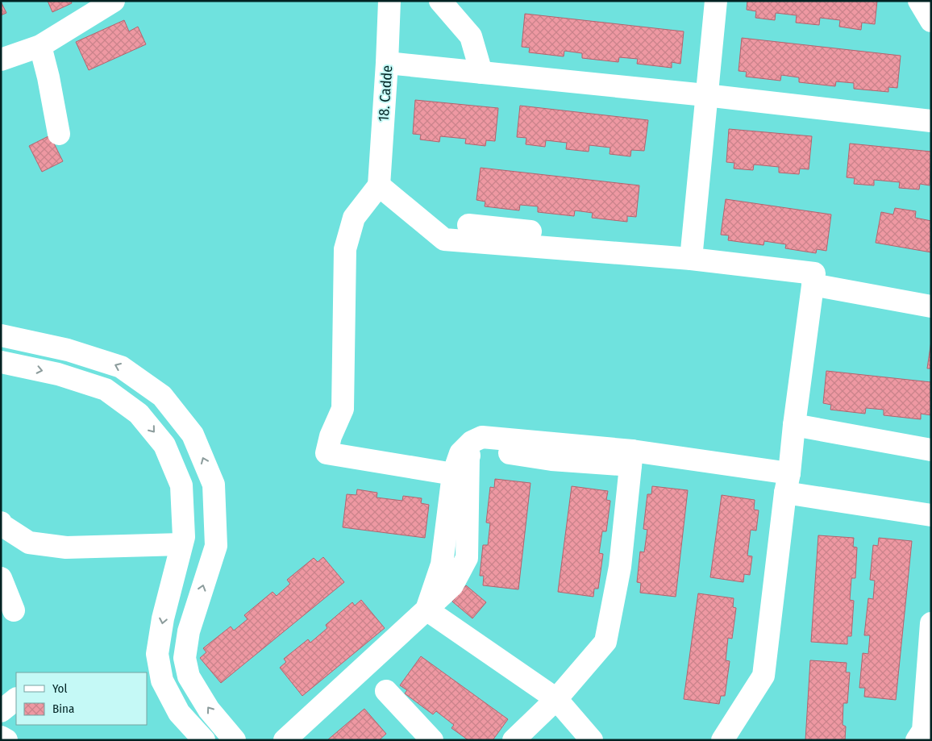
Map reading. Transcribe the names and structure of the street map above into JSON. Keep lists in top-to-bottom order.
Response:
{
  "streets": {
    "street": ["18. Cadde"]
  },
  "legend": ["Yol", "Bina"]
}
